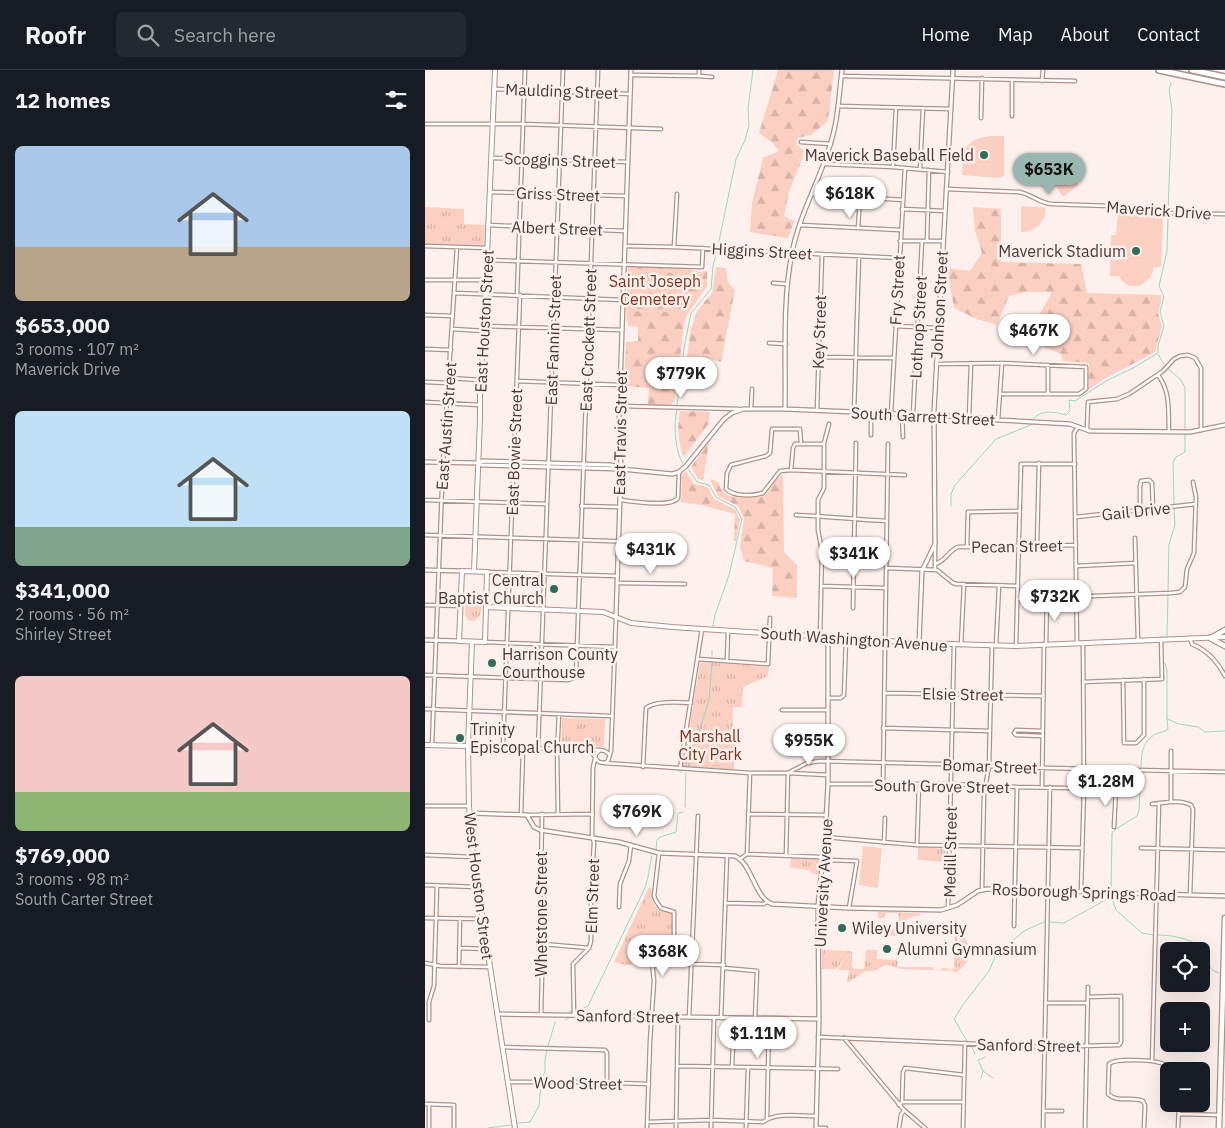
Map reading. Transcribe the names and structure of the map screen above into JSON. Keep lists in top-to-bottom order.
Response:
{
  "streets": {
    "main road": ["East Houston Street", "South Washington Avenue", "West Houston Street"],
    "street": [
      "Maulding Street",
      "Scoggins Street",
      "Griss Street",
      "Maverick Drive",
      "Albert Street",
      "Higgins Street",
      "Fry Street",
      "Johnson Street",
      "Lothrop Street",
      "Key Street",
      "East Fannin Street",
      "East Crockett Street",
      "South Garrett Street",
      "East Austin Street",
      "East Travis Street",
      "East Bowie Street",
      "Gail Drive",
      "Pecan Street",
      "Elsie Street",
      "Bomar Street",
      "South Grove Street",
      "Medill Street",
      "University Avenue",
      "Rosborough Springs Road",
      "Elm Street",
      "Whetstone Street",
      "Sanford Street",
      "Wood Street"
    ]
  },
  "crossings": [
    ["Maulding Street", "East Houston Street"],
    ["Maulding Street", "East Fannin Street"],
    ["Maulding Street", "East Crockett Street"],
    ["Maulding Street", "East Travis Street"],
    ["Maulding Street", "East Bowie Street"],
    ["Scoggins Street", "East Houston Street"],
    ["Scoggins Street", "East Fannin Street"],
    ["Scoggins Street", "East Crockett Street"],
    ["Scoggins Street", "East Travis Street"],
    ["Scoggins Street", "East Bowie Street"],
    ["Griss Street", "East Houston Street"],
    ["Griss Street", "East Fannin Street"],
    ["Griss Street", "East Crockett Street"],
    ["Griss Street", "East Travis Street"],
    ["Griss Street", "East Bowie Street"],
    ["Maverick Drive", "Johnson Street"],
    ["Albert Street", "East Houston Street"],
    ["Albert Street", "East Fannin Street"],
    ["Albert Street", "East Crockett Street"],
    ["Albert Street", "East Travis Street"],
    ["Albert Street", "East Bowie Street"],
    ["Higgins Street", "Fry Street"],
    ["Higgins Street", "Key Street"],
    ["Higgins Street", "East Travis Street"],
    ["Fry Street", "South Garrett Street"],
    ["Johnson Street", "South Garrett Street"],
    ["Johnson Street", "Pecan Street"],
    ["Johnson Street", "South Washington Avenue"],
    ["Lothrop Street", "South Garrett Street"],
    ["Key Street", "South Garrett Street"],
    ["East Fannin Street", "East Crockett Street"],
    ["East Fannin Street", "South Washington Avenue"],
    ["East Crockett Street", "South Washington Avenue"],
    ["South Garrett Street", "East Travis Street"],
    ["East Travis Street", "South Washington Avenue"],
    ["East Bowie Street", "South Washington Avenue"],
    ["South Washington Avenue", "Medill Street"],
    ["South Washington Avenue", "University Avenue"],
    ["Elsie Street", "Medill Street"],
    ["Bomar Street", "Medill Street"],
    ["Bomar Street", "University Avenue"],
    ["South Grove Street", "Medill Street"],
    ["South Grove Street", "University Avenue"],
    ["Medill Street", "Rosborough Springs Road"],
    ["University Avenue", "Sanford Street"],
    ["West Houston Street", "Sanford Street"],
    ["West Houston Street", "Wood Street"],
    ["Elm Street", "Sanford Street"],
    ["Whetstone Street", "Sanford Street"]
  ],
  "parks": ["Saint Joseph Cemetery", "Marshall City Park"],
  "places": [
    "Maverick Baseball Field",
    "Maverick Stadium",
    "Central Baptist Church",
    "Harrison County Courthouse",
    "Trinity Episcopal Church",
    "Wiley University",
    "Alumni Gymnasium"
  ],
  "page": {
    "header": "Roofr",
    "search": "Search here",
    "nav": [
      "Home",
      "Map",
      "About",
      "Contact"
    ],
    "heading": "12 homes",
    "list": [
      {
        "name": "$653,000",
        "note": "3 rooms · 107 m² · Maverick Drive"
      },
      {
        "name": "$341,000",
        "note": "2 rooms · 56 m² · Shirley Street"
      },
      {
        "name": "$769,000",
        "note": "3 rooms · 98 m² · South Carter Street"
      }
    ],
    "price": [
      "$653K",
      "$618K",
      "$467K",
      "$779K",
      "$431K",
      "$341K",
      "$732K",
      "$955K",
      "$1.28M",
      "$769K",
      "$368K",
      "$1.11M"
    ],
    "map_buttons": ["+", "−"]
  }
}
